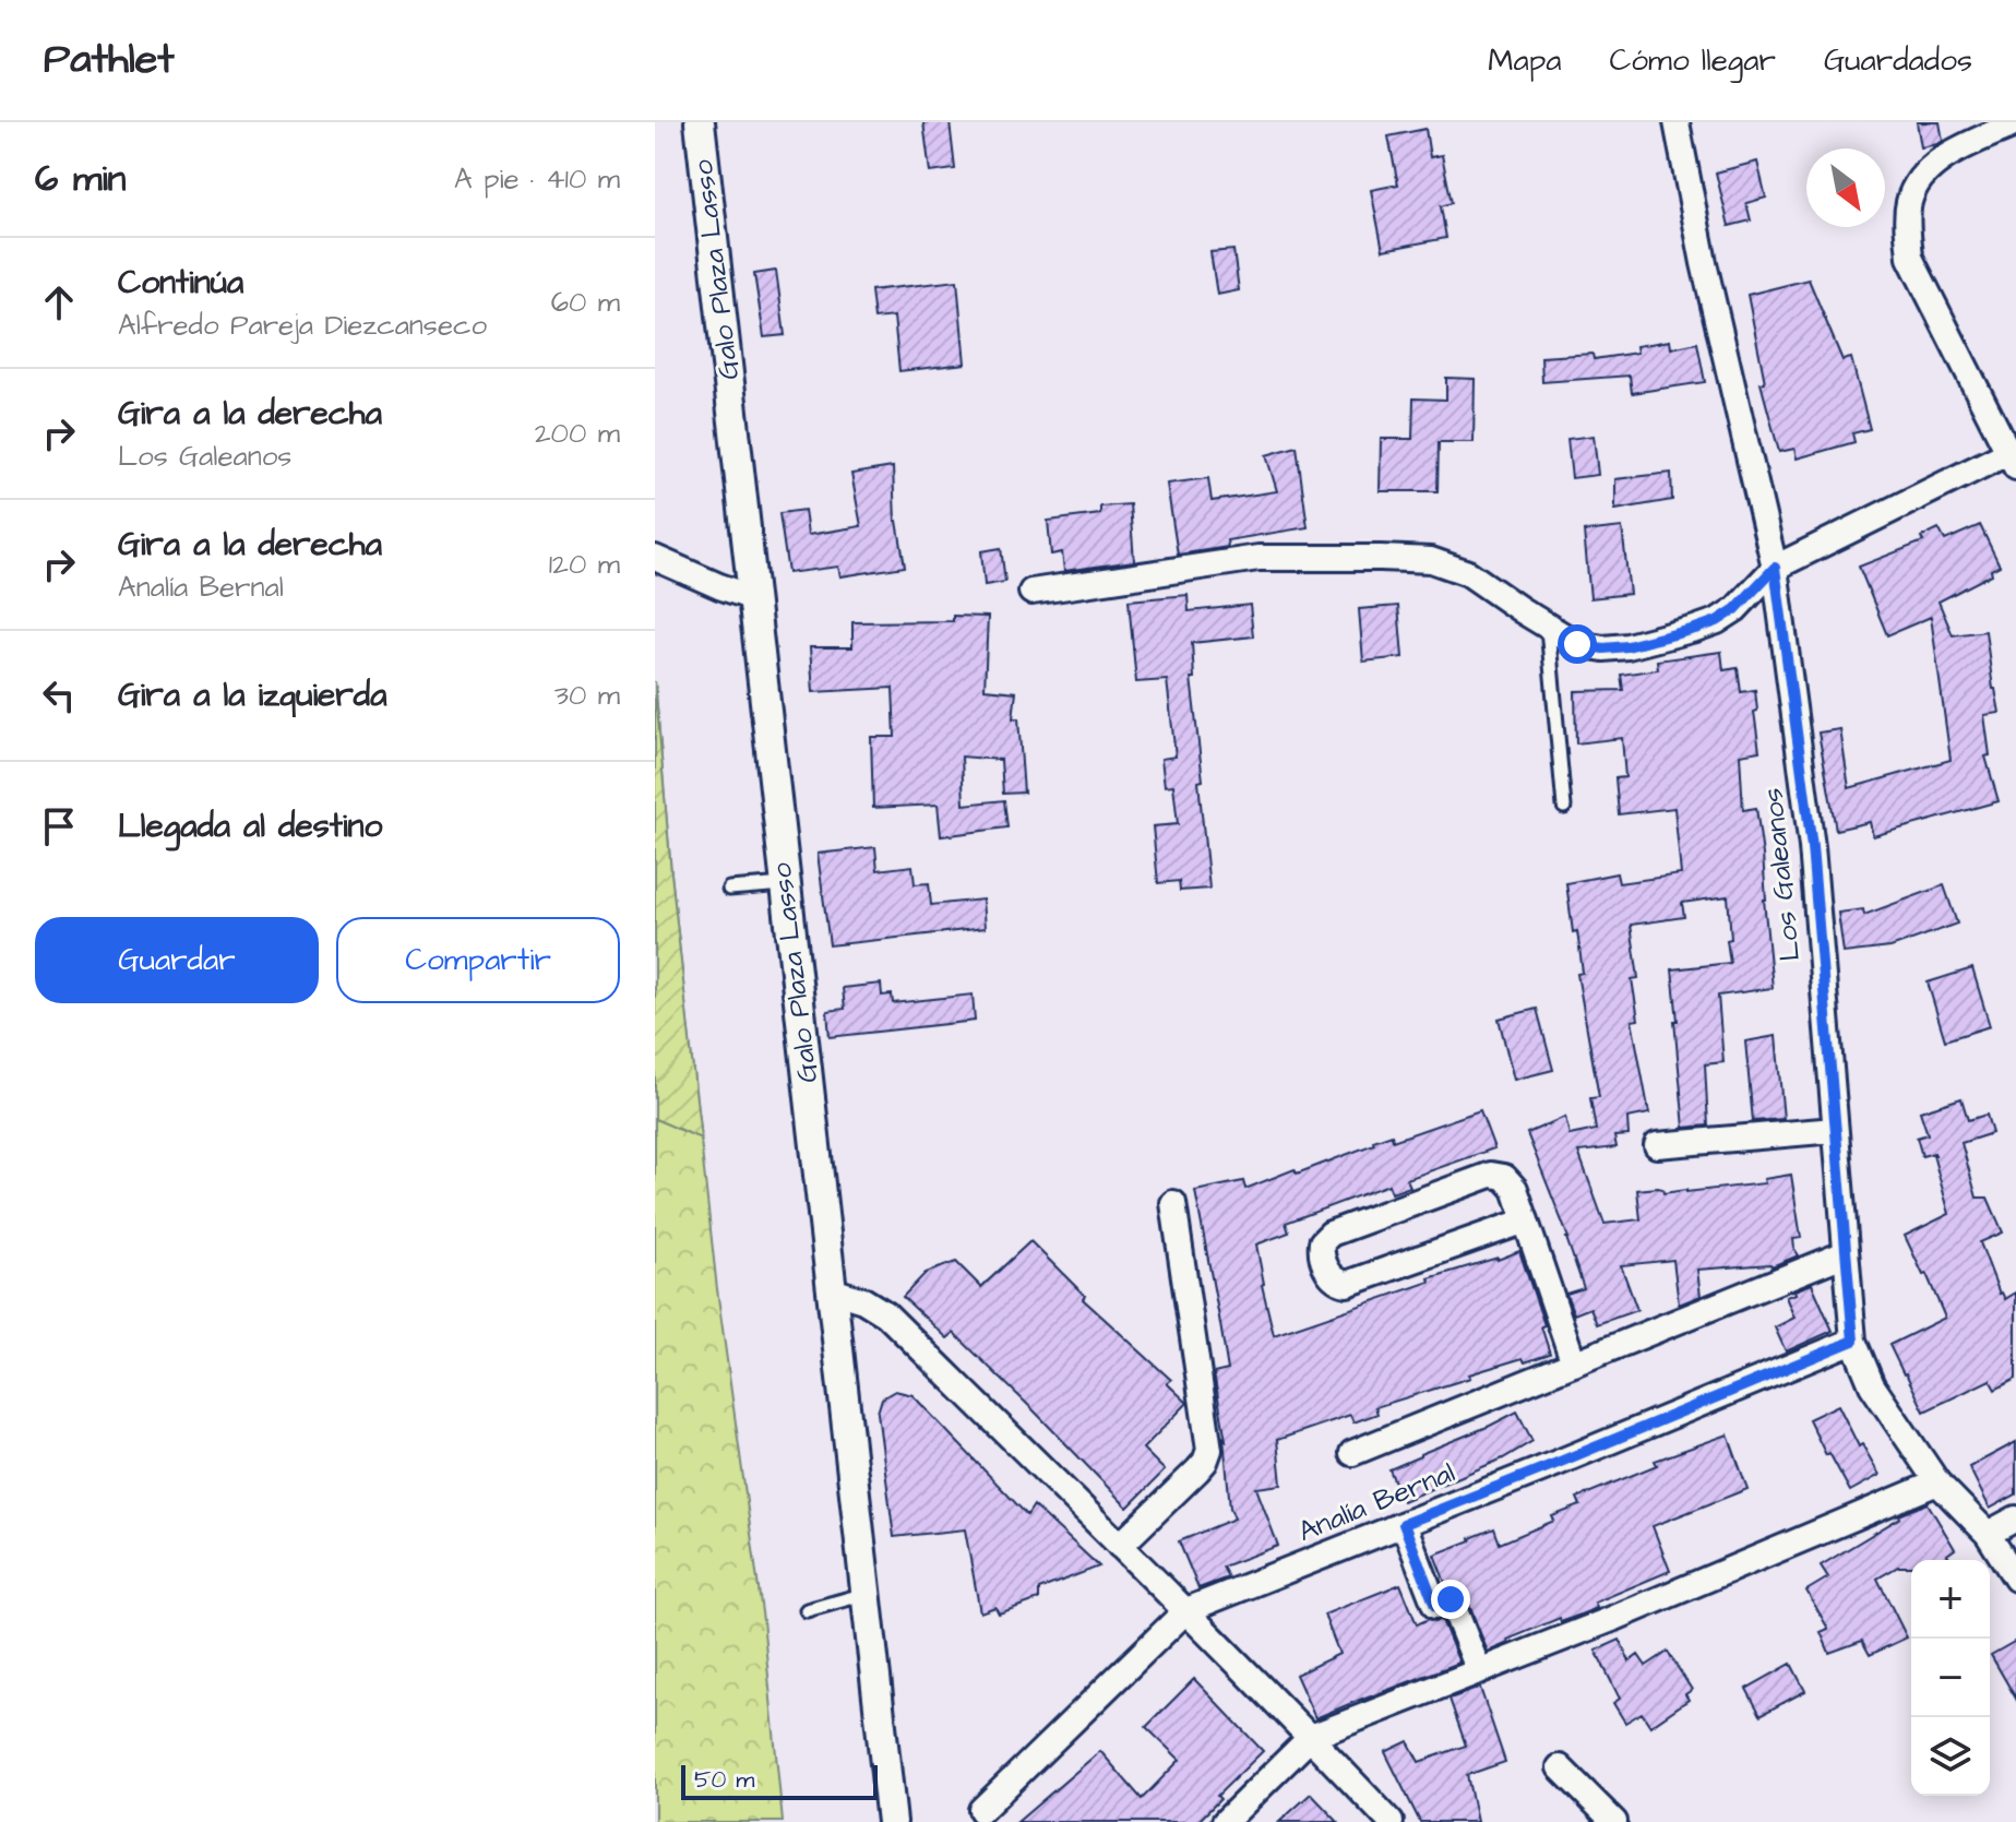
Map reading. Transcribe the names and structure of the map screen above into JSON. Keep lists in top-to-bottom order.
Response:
{
  "streets": {
    "street": ["Galo Plaza Lasso", "Los Galeanos", "Analía Bernal"]
  },
  "crossings": [
    ["Los Galeanos", "Analía Bernal"]
  ],
  "scale_bar": "50 m",
  "north": "bottom right",
  "page": {
    "header": "Pathlet",
    "nav": ["Mapa", "Cómo llegar", "Guardados"],
    "heading": ["6 min", "A pie · 410 m"],
    "list": [
      ["Continúa", "Alfredo Pareja Diezcanseco", "60 m"],
      ["Gira a la derecha", "Los Galeanos", "200 m"],
      ["Gira a la derecha", "Analía Bernal", "120 m"],
      ["Gira a la izquierda", "30 m"],
      "Llegada al destino"
    ],
    "buttons": ["Guardar", "Compartir"],
    "map_buttons": ["+", "−"],
    "scale": "50 m"
  }
}
